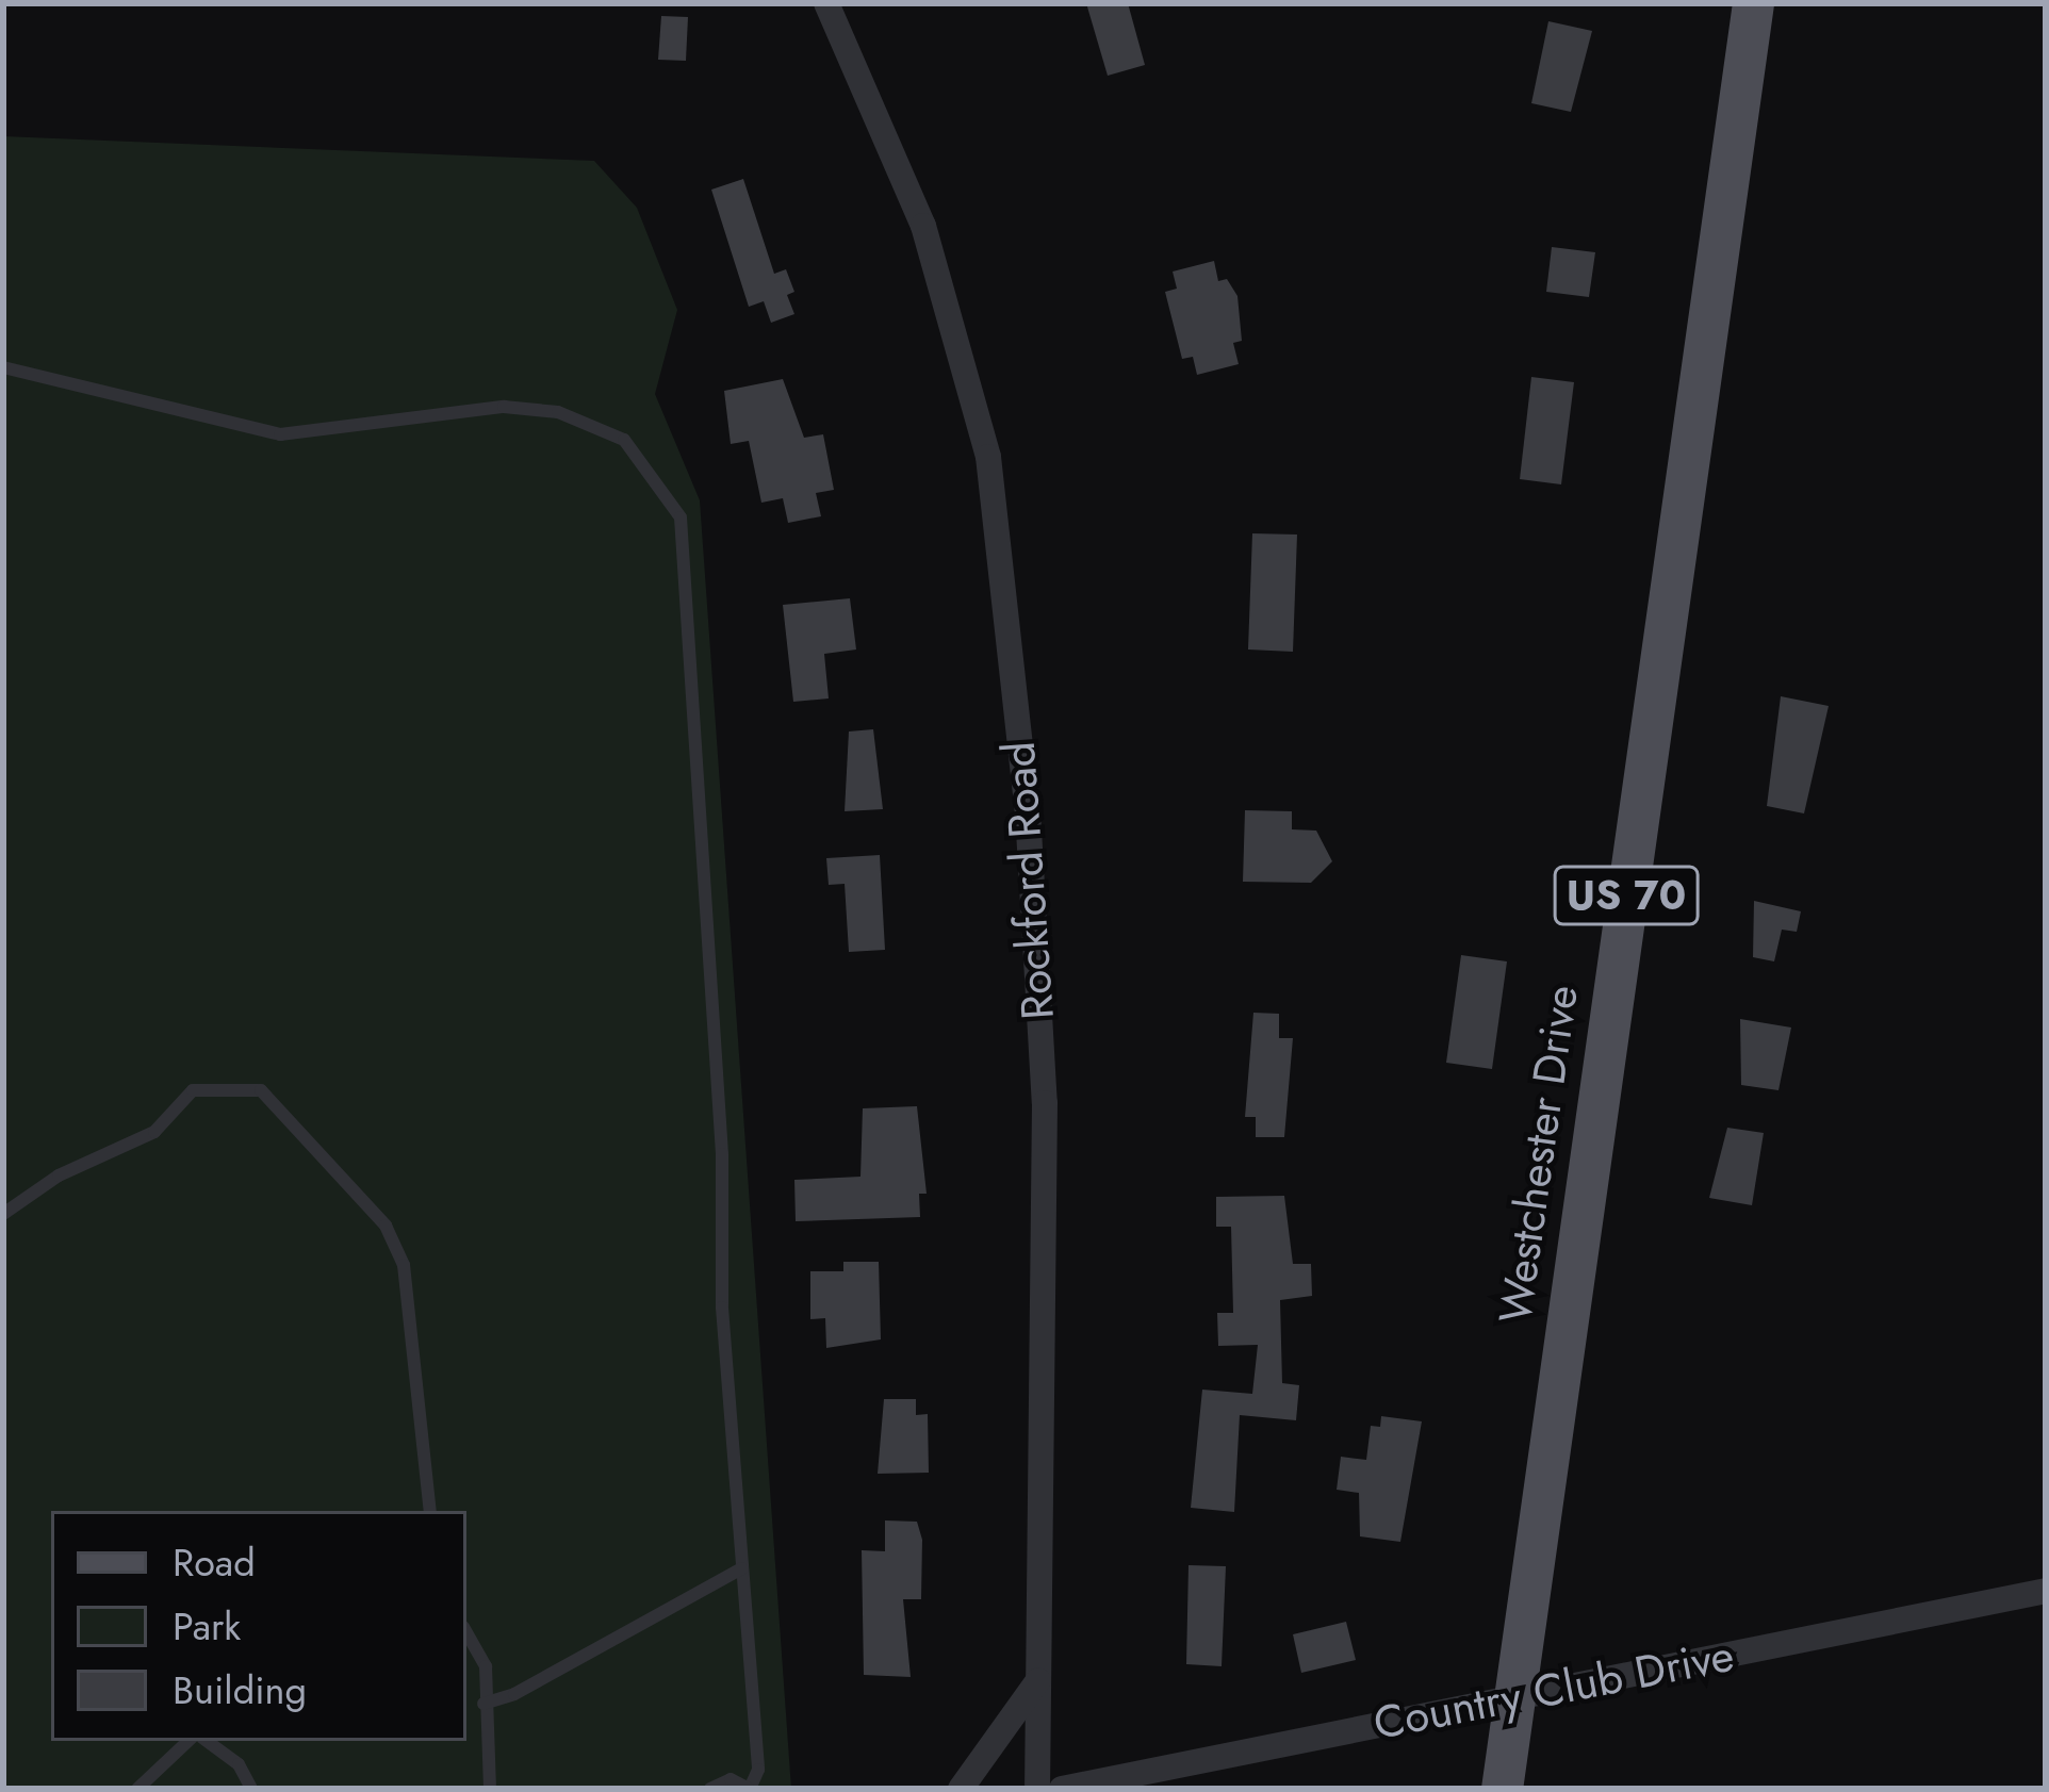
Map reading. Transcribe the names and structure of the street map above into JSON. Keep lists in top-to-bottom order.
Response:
{
  "streets": {
    "main road": ["US 70", "Westchester Drive"],
    "street": ["Rockford Road", "Country Club Drive"]
  },
  "crossings": [
    ["Westchester Drive", "Country Club Drive"]
  ],
  "legend": ["Road", "Park", "Building"]
}
